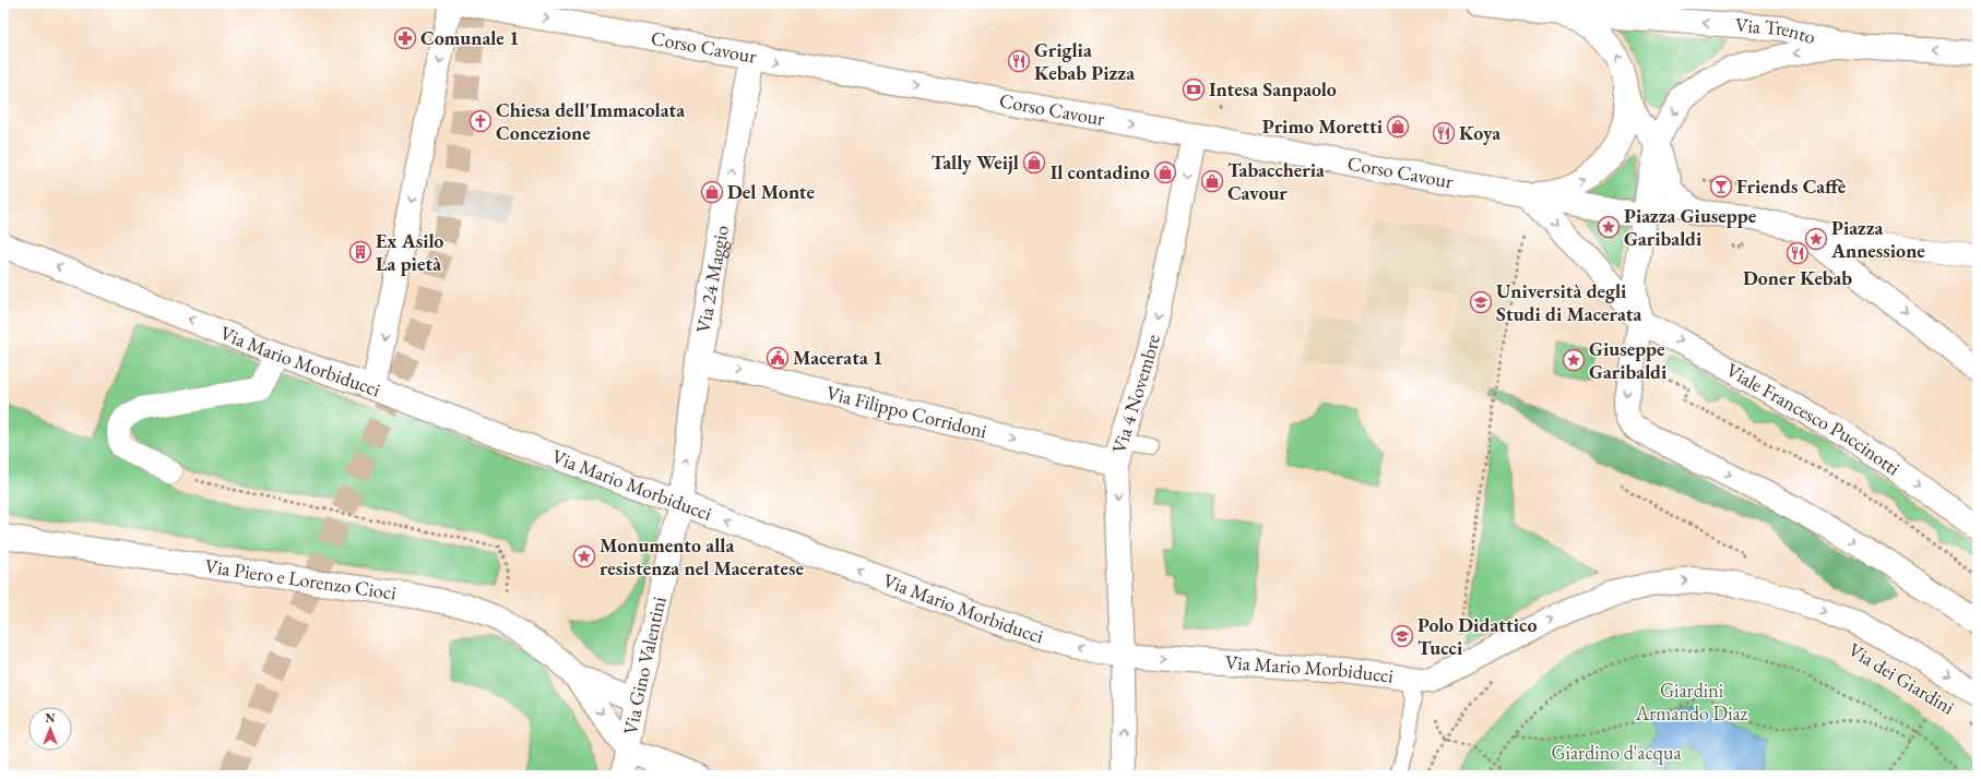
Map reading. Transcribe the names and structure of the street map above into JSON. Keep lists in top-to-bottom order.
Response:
{
  "streets": {
    "street": [
      "Via Trento",
      "Corso Cavour",
      "Via 24 Maggio",
      "Via Mario Morbiducci",
      "Via 4 Novembre",
      "Via Filippo Corridoni",
      "Viale Francesco Puccinotti",
      "Via Piero e Lorenzo Cioci",
      "Via Gino Valentini",
      "Via dei Giardini"
    ]
  },
  "crossings": [
    ["Corso Cavour", "Via 24 Maggio"],
    ["Corso Cavour", "Via 4 Novembre"],
    ["Via 24 Maggio", "Via Mario Morbiducci"],
    ["Via 24 Maggio", "Via Filippo Corridoni"],
    ["Via 24 Maggio", "Via Gino Valentini"],
    ["Via Mario Morbiducci", "Via 4 Novembre"],
    ["Via Mario Morbiducci", "Via Gino Valentini"],
    ["Via Mario Morbiducci", "Via dei Giardini"],
    ["Via 4 Novembre", "Via Filippo Corridoni"],
    ["Via Piero e Lorenzo Cioci", "Via Gino Valentini"]
  ],
  "one_way": [
    "Corso Cavour",
    "Via 24 Maggio",
    "Via Filippo Corridoni",
    "Via dei Giardini"
  ],
  "parks": ["Giardini Armando Diaz", "Giardino d'acqua"],
  "places": {
    "pharmacy": ["Comunale 1"],
    "restaurant": ["Griglia Kebab Pizza", "Koya", "Doner Kebab"],
    "bank": ["Intesa Sanpaolo"],
    "church": ["Chiesa dell'Immacolata Concezione"],
    "shop": [
      "Primo Moretti",
      "Tally Weijl",
      "Il contadino",
      "Tabaccheria Cavour",
      "Del Monte"
    ],
    "bar": ["Friends Caffè"],
    "place": [
      "Piazza Giuseppe Garibaldi",
      "Piazza Annessione",
      "Giuseppe Garibaldi",
      "Monumento alla resistenza nel Maceratese"
    ],
    "building": ["Ex Asilo La pietà"],
    "school or university": ["Università degli Studi di Macerata", "Polo Didattico Tucci"],
    "public building": ["Macerata 1"]
  },
  "north": "top"
}
